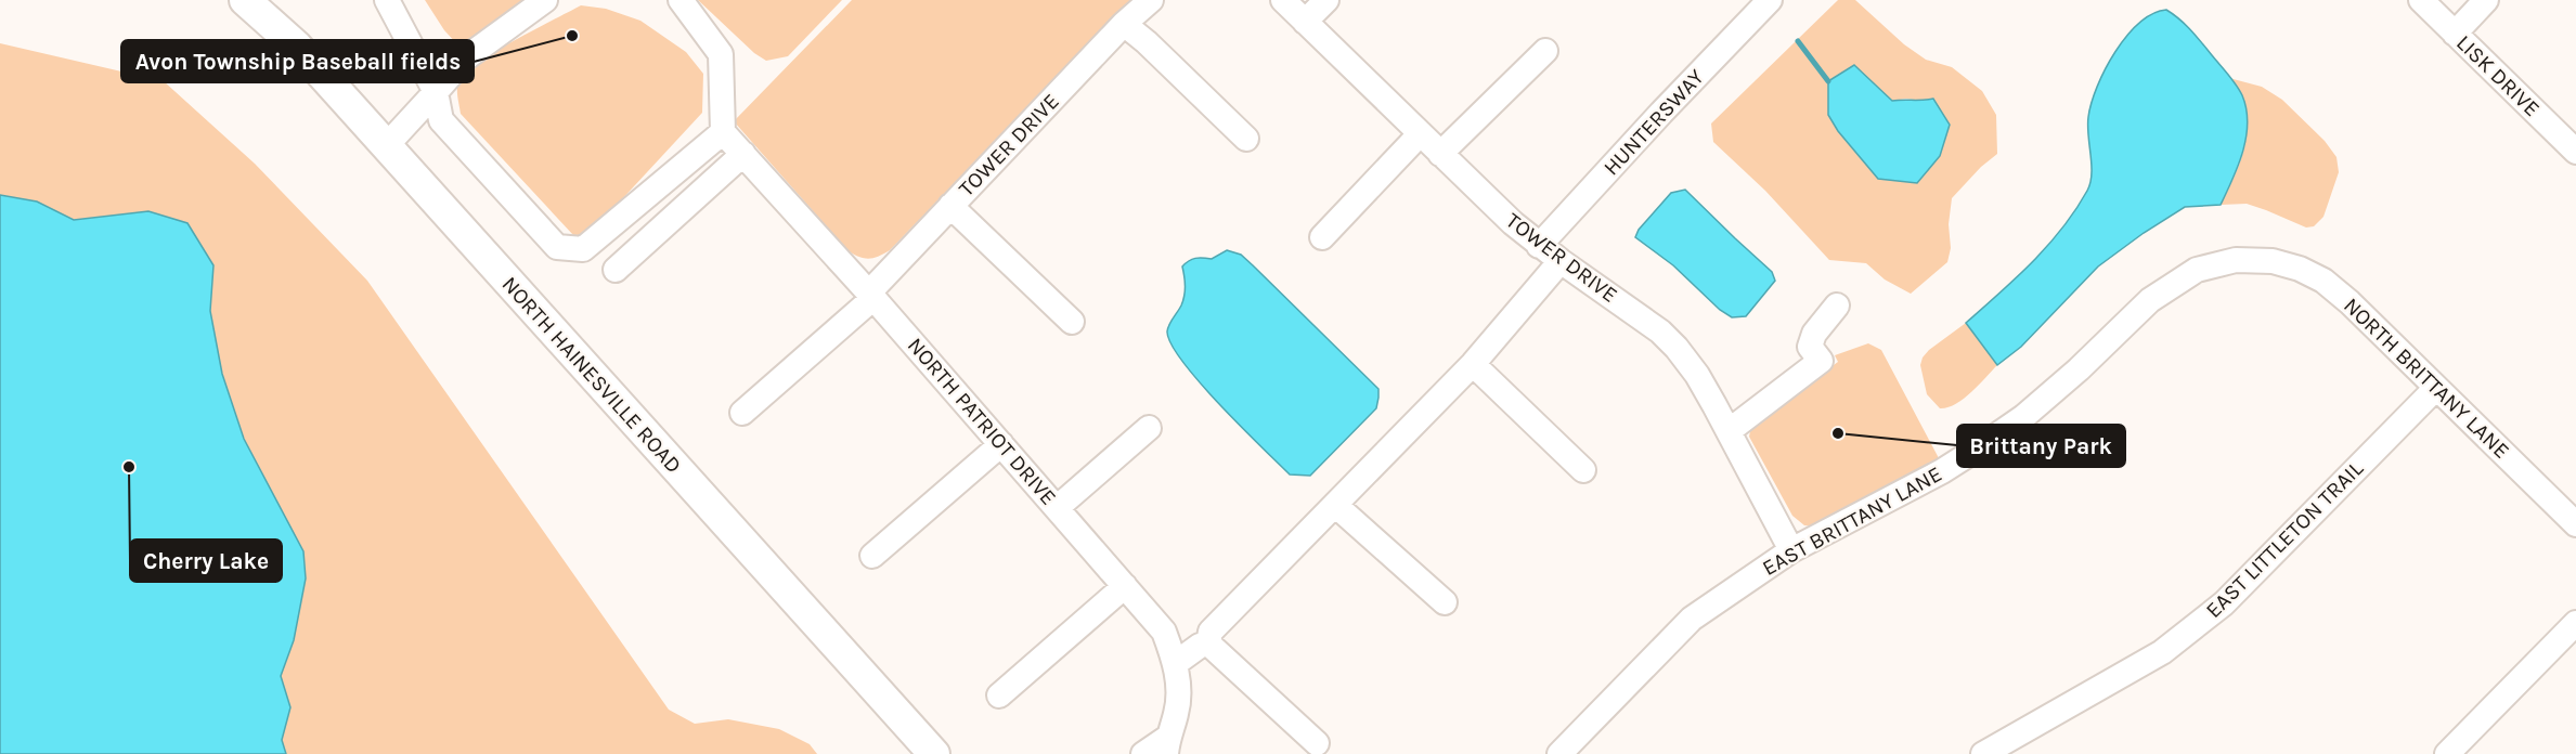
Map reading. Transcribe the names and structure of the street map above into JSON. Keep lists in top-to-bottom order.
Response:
{
  "streets": {
    "main road": ["NORTH HAINESVILLE ROAD"],
    "street": [
      "LISK DRIVE",
      "HUNTERSWAY",
      "TOWER DRIVE",
      "NORTH BRITTANY LANE",
      "NORTH PATRIOT DRIVE",
      "EAST BRITTANY LANE",
      "EAST LITTLETON TRAIL"
    ]
  },
  "crossings": [
    ["HUNTERSWAY", "TOWER DRIVE"],
    ["TOWER DRIVE", "NORTH PATRIOT DRIVE"],
    ["TOWER DRIVE", "EAST BRITTANY LANE"],
    ["NORTH BRITTANY LANE", "EAST BRITTANY LANE"],
    ["NORTH BRITTANY LANE", "EAST LITTLETON TRAIL"]
  ],
  "places": ["Avon Township Baseball fields", "Brittany Park", "Cherry Lake"]
}
